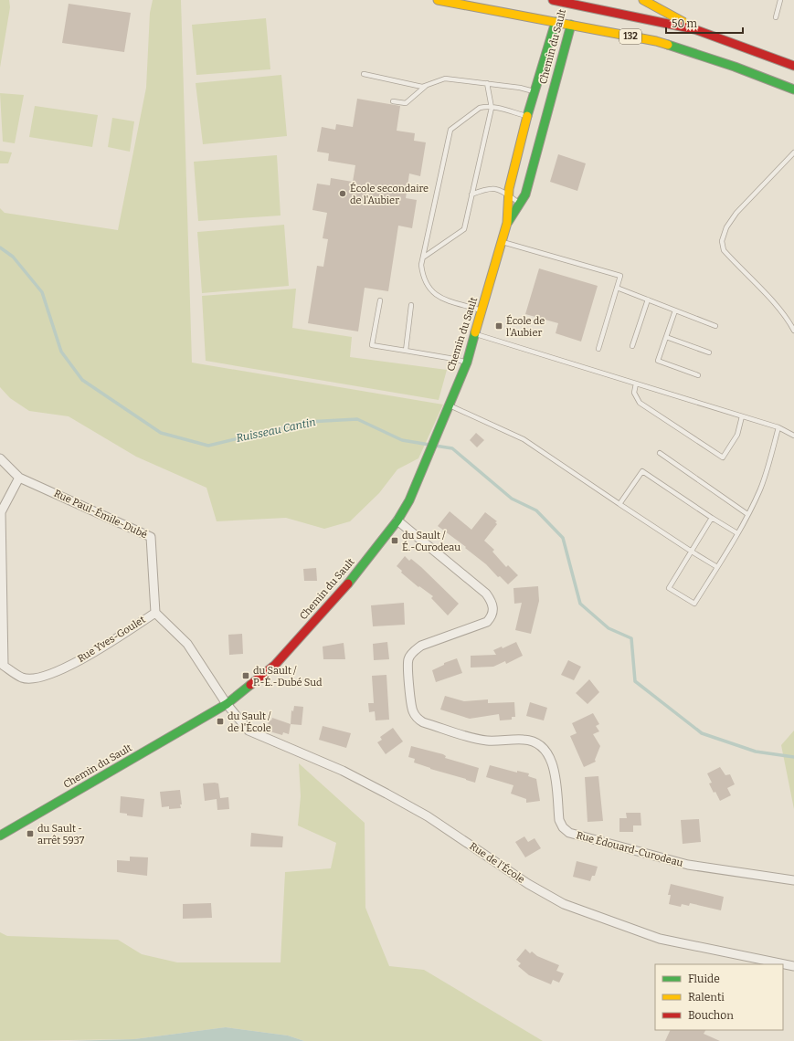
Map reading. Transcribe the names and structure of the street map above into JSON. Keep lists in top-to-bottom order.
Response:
{
  "streets": {
    "street": [
      "132",
      "Chemin du Sault",
      "Rue Paul-Émile-Dubé",
      "Rue Yves-Goulet",
      "Rue Édouard-Curodeau",
      "Rue de l'École"
    ]
  },
  "crossings": [
    ["132", "Chemin du Sault"],
    ["Chemin du Sault", "Rue Édouard-Curodeau"],
    ["Chemin du Sault", "Rue de l'École"],
    ["Rue Paul-Émile-Dubé", "Rue Yves-Goulet"]
  ],
  "water": ["Ruisseau Cantin"],
  "places": {
    "other": ["École secondaire de l'Aubier"],
    "transit": [
      "École de l'Aubier",
      "du Sault / É.-Curodeau",
      "du Sault / P.-É.-Dubé Sud",
      "du Sault / de l'École",
      "du Sault - arrêt 5937"
    ]
  },
  "legend": ["Fluide", "Ralenti", "Bouchon"],
  "scale_bar": "50 m"
}
